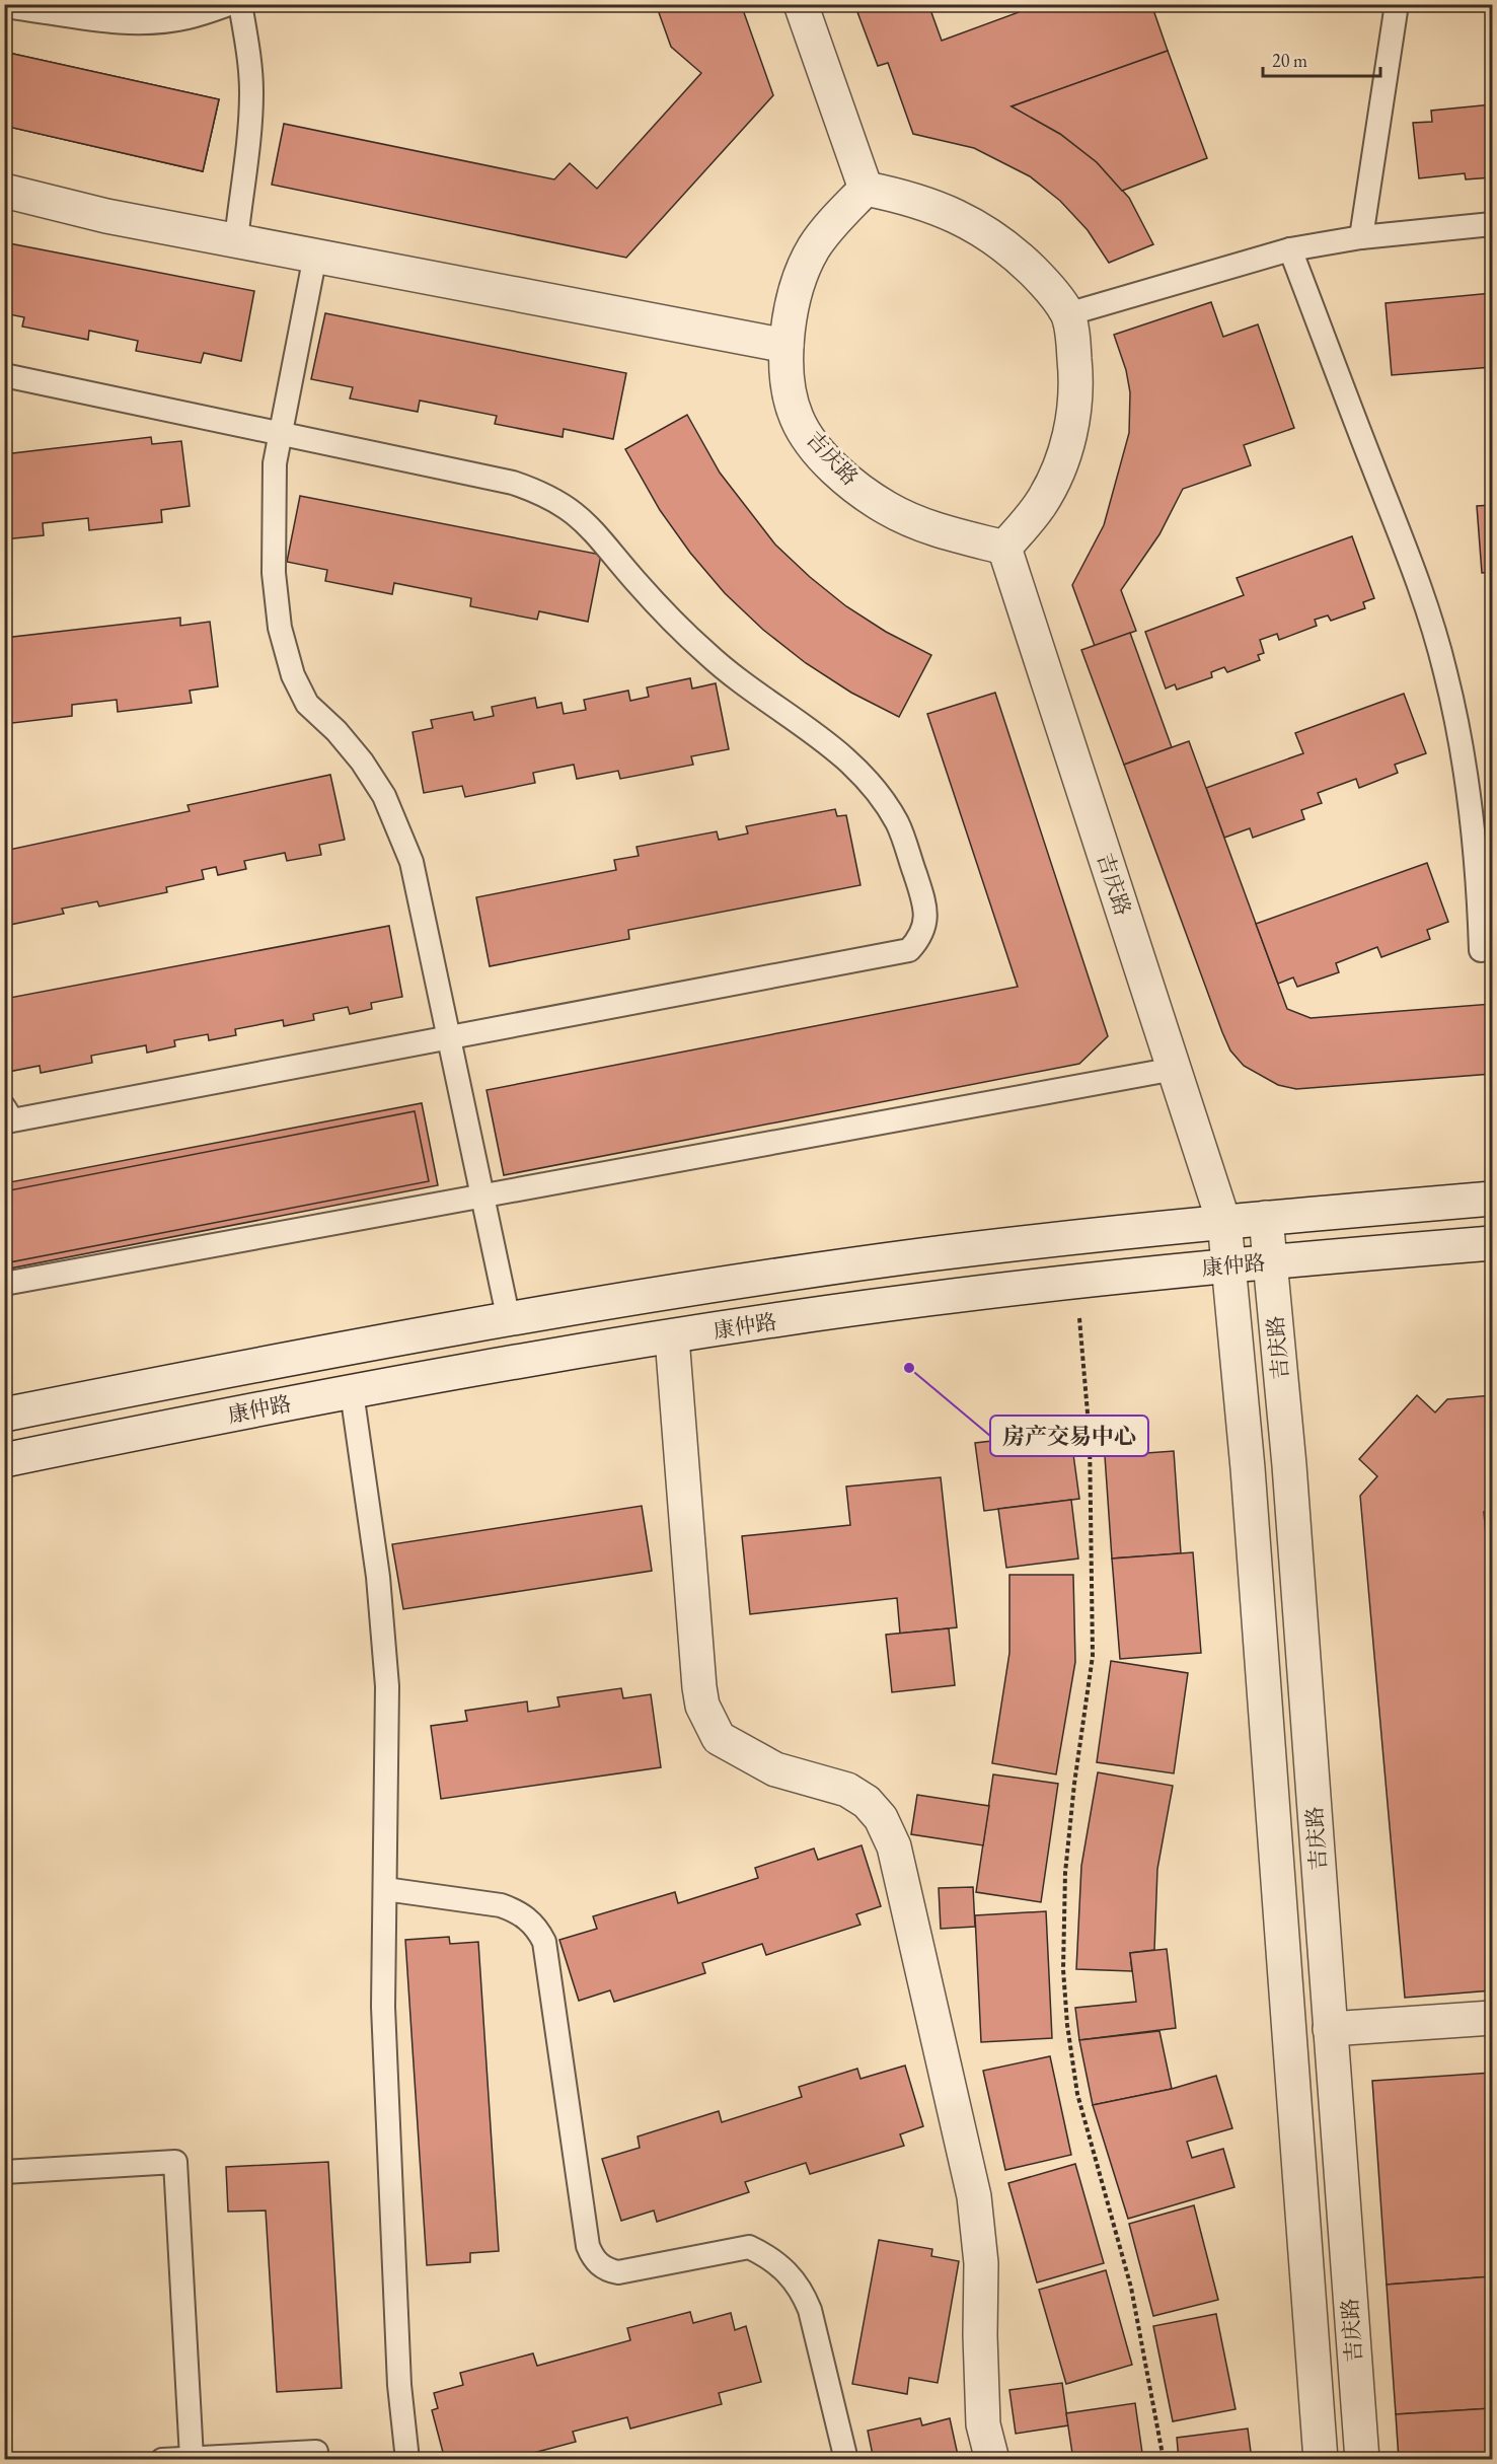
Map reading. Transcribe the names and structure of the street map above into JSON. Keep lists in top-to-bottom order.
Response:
{
  "streets": {
    "street": ["吉庆路", "康仲路"]
  },
  "crossings": [
    ["吉庆路", "康仲路"]
  ],
  "places": ["房产交易中心"],
  "scale_bar": "20 m"
}
